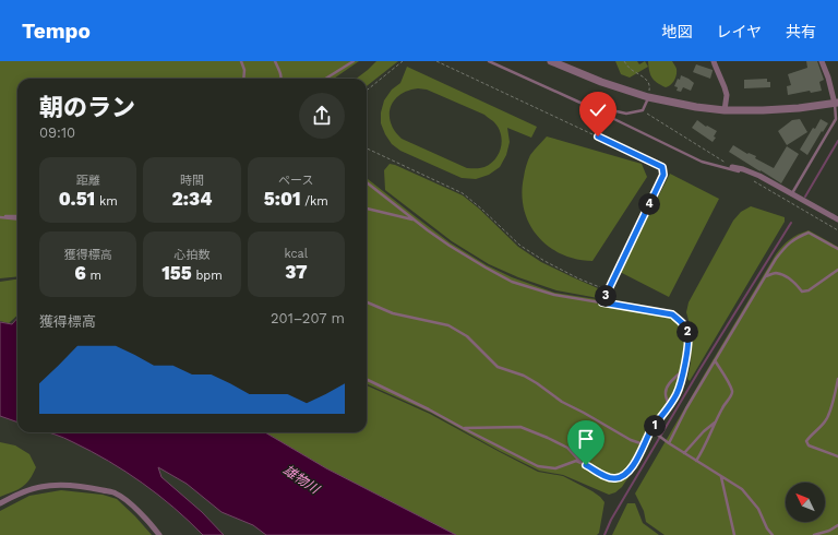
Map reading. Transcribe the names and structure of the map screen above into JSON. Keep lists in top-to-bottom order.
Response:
{
  "water": ["雄物川"],
  "north": "top left",
  "page": {
    "header": "Tempo",
    "nav": ["地図", "レイヤ", "共有"],
    "heading": ["朝のラン", "09:10"],
    "stats": [
      ["距離", "0.51 km"],
      ["時間", "2:34"],
      ["ペース", "5:01 /km"],
      ["獲得標高", "6 m"],
      ["心拍数", "155 bpm"],
      ["kcal", "37"]
    ],
    "pins": [
      "4",
      "3",
      "2",
      "1"
    ],
    "chart": ["獲得標高", "201–207 m"]
  }
}
